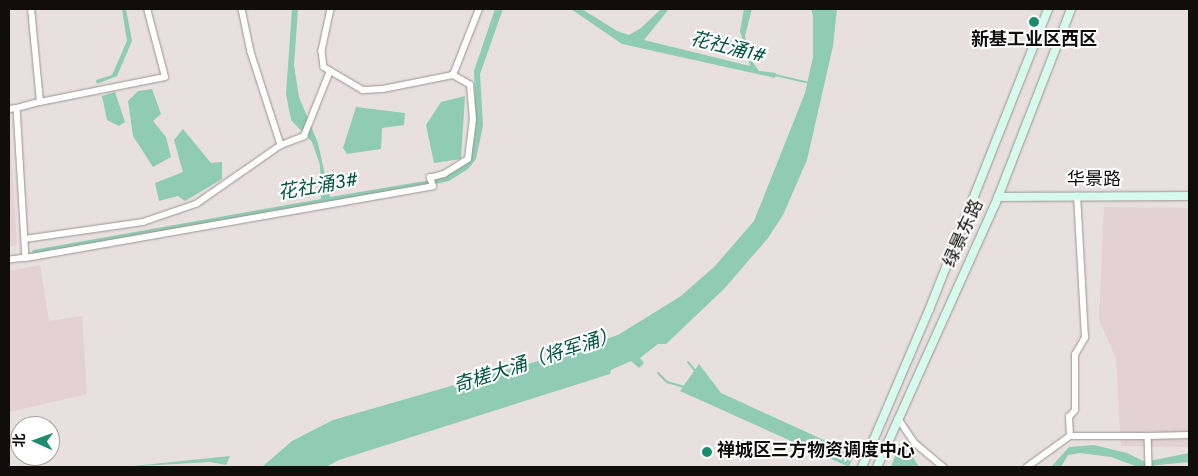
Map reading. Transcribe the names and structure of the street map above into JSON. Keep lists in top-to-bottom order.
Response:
{
  "streets": {
    "main road": ["华景路", "绿景东路"]
  },
  "crossings": [
    ["华景路", "绿景东路"]
  ],
  "water": ["花社涌1#", "花社涌3#", "奇槎大涌（将军涌）"],
  "places": ["新基工业区西区", "禅城区三方物资调度中心"],
  "north": "left"
}
